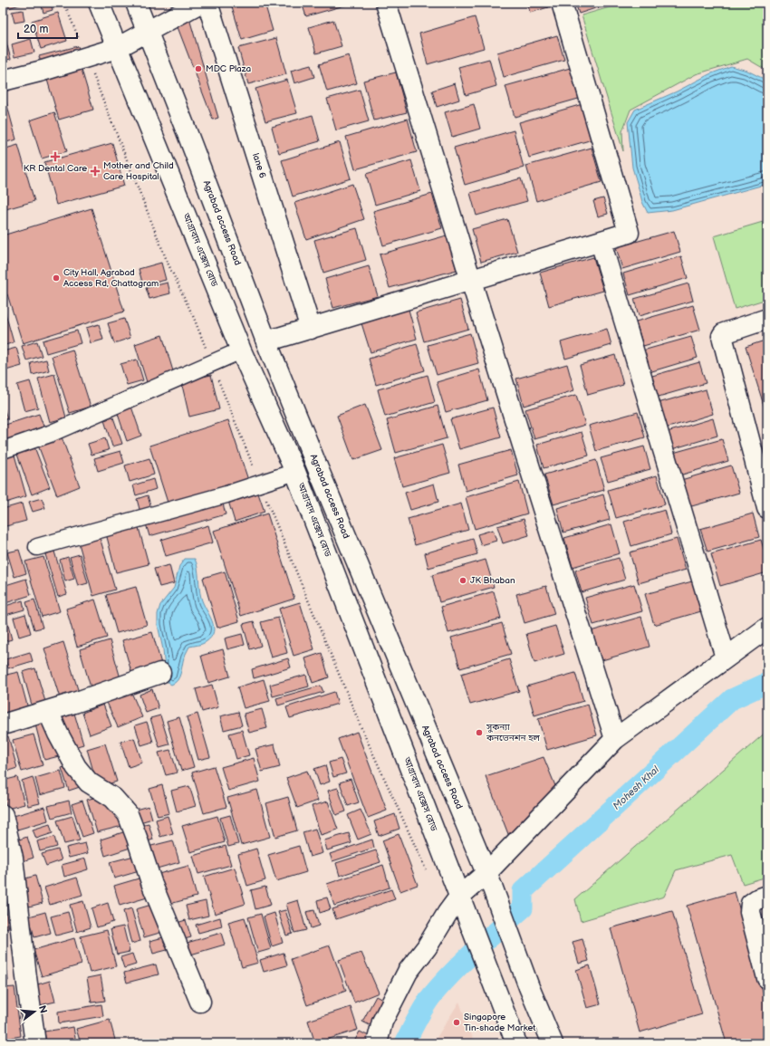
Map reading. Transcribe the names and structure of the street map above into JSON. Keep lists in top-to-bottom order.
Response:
{
  "streets": {
    "street": ["lane 6", "Agrabad access Road", "আগ্রাবাদ এক্সেস রোড"]
  },
  "water": ["Mohesh Khal"],
  "places": {
    "other": [
      "MDC Plaza",
      "City Hall, Agrabad Access Rd, Chattogram",
      "JK Bhaban",
      "সুকন্যা কনভেনশন হল",
      "Singapore Tin-shade Market"
    ],
    "health": ["KR Dental Care", "Mother and Child Care Hospital"]
  },
  "scale_bar": "20 m",
  "north": "right"
}
